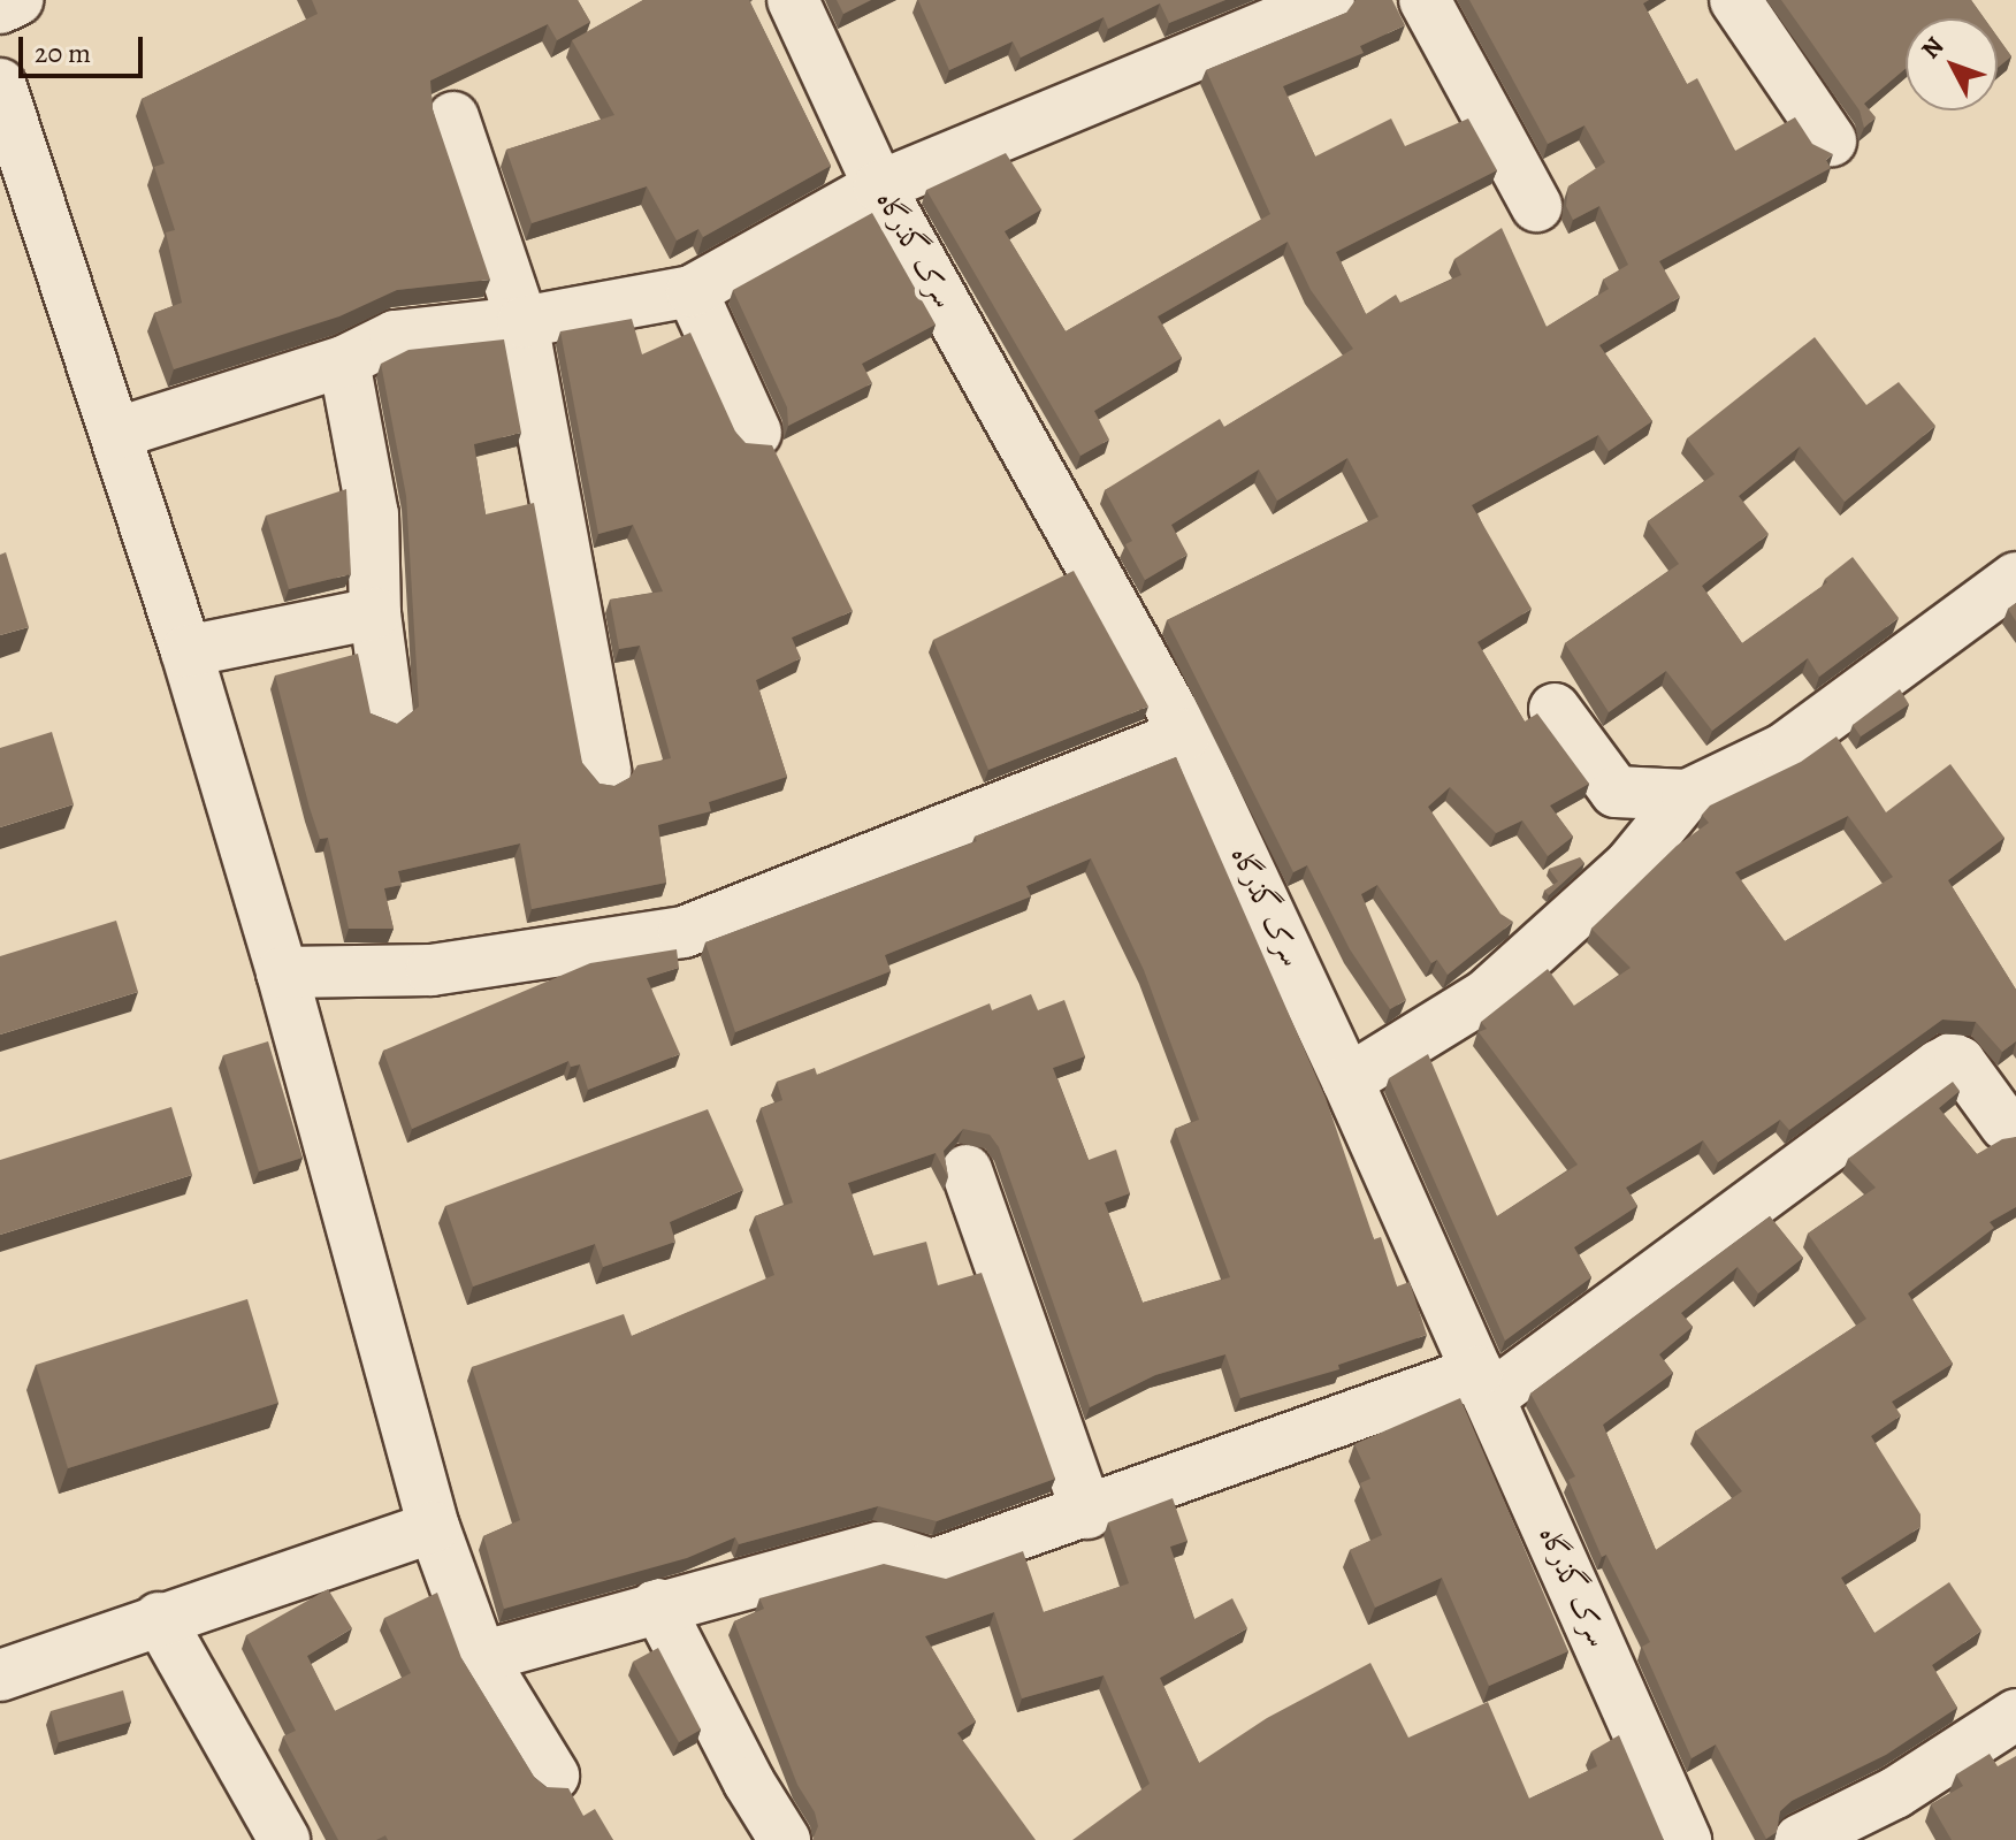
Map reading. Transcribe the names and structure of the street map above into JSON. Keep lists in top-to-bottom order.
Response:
{
  "streets": {
    "street": ["سرک گذرگاه"]
  },
  "scale_bar": "20 m",
  "north": "top left"
}
